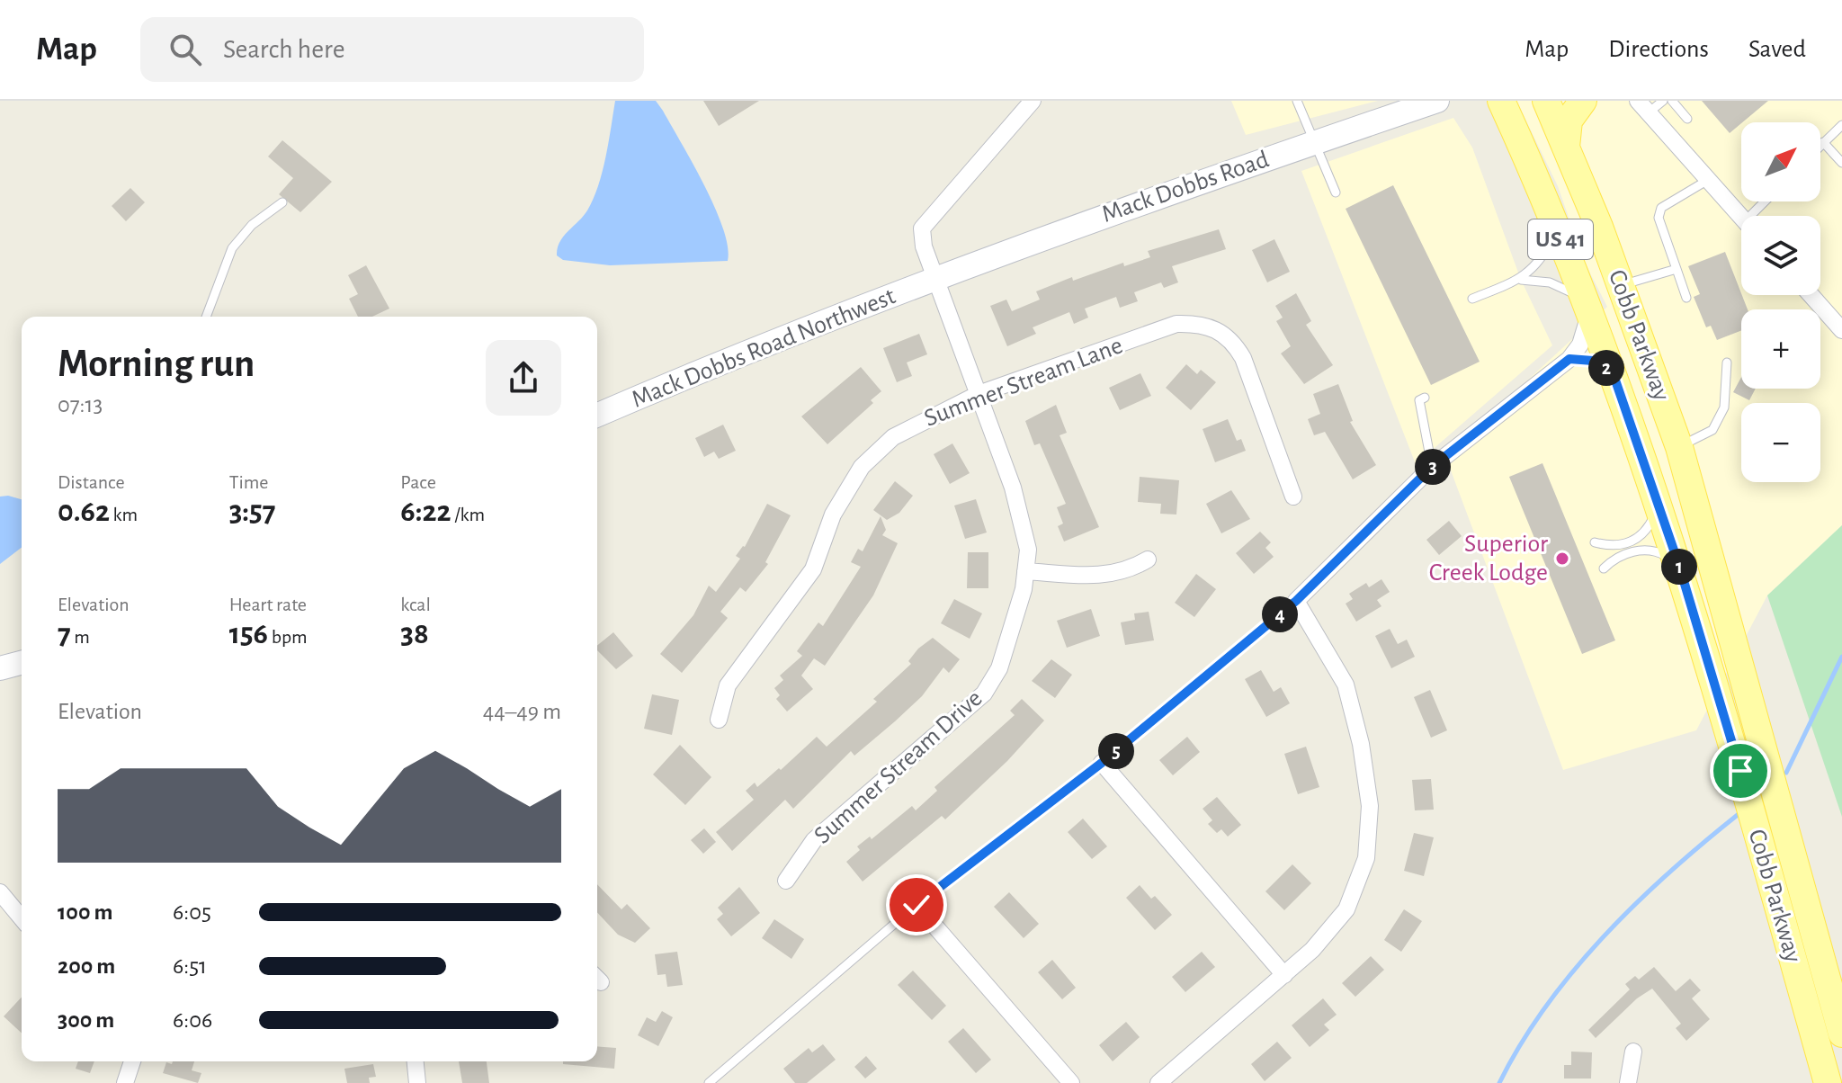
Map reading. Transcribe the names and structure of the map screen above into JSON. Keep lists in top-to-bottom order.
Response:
{
  "streets": {
    "main road": ["US 41", "Cobb Parkway"],
    "street": [
      "Mack Dobbs Road",
      "Mack Dobbs Road Northwest",
      "Summer Stream Lane",
      "Summer Stream Drive"
    ]
  },
  "crossings": [
    ["Mack Dobbs Road", "Mack Dobbs Road Northwest"],
    ["Mack Dobbs Road", "Summer Stream Drive"],
    ["Mack Dobbs Road Northwest", "Summer Stream Drive"],
    ["Summer Stream Lane", "Summer Stream Drive"]
  ],
  "places": ["Superior Creek Lodge"],
  "north": "top right",
  "page": {
    "header": "Map",
    "search": "Search here",
    "nav": ["Map", "Directions", "Saved"],
    "map_buttons": ["+", "−"],
    "heading": ["Morning run", "07:13"],
    "pins": [
      "2",
      "3",
      "1",
      "4",
      "5"
    ],
    "stats": [
      ["Distance", "0.62 km"],
      ["Time", "3:57"],
      ["Pace", "6:22 /km"],
      ["Elevation", "7 m"],
      ["Heart rate", "156 bpm"],
      ["kcal", "38"]
    ],
    "chart": ["Elevation", "44–49 m"],
    "list": [
      {
        "name": "100 m",
        "note": "6:05"
      },
      {
        "name": "200 m",
        "note": "6:51"
      },
      {
        "name": "300 m",
        "note": "6:06"
      }
    ]
  }
}
